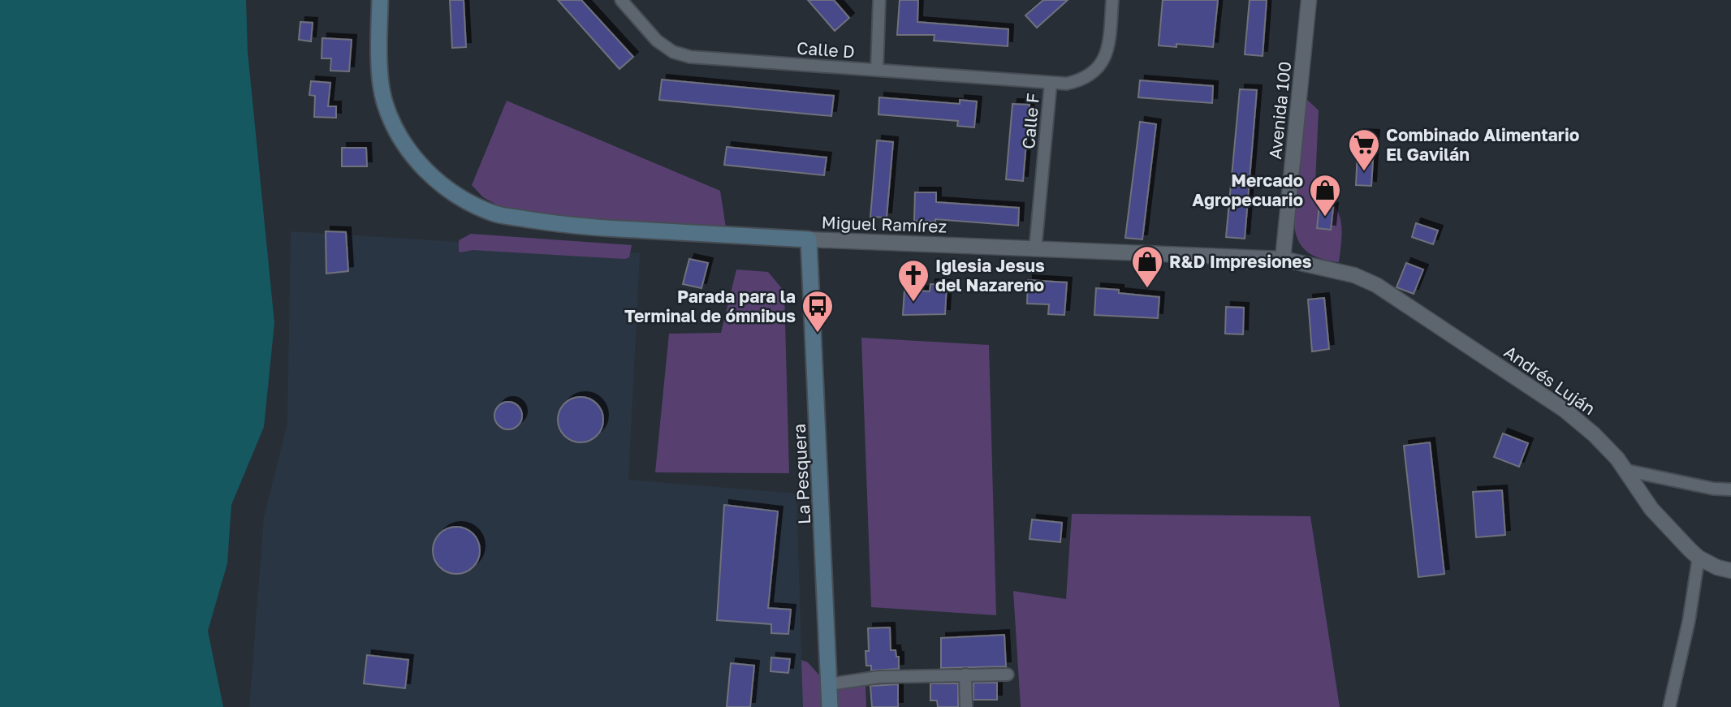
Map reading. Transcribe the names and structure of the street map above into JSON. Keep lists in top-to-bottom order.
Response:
{
  "streets": {
    "main road": ["Miguel Ramírez", "La Pesquera"],
    "street": [
      "Calle D",
      "Avenida 100",
      "Calle F",
      "Andrés Luján"
    ]
  },
  "crossings": [
    ["Calle D", "Calle F"],
    ["Avenida 100", "Miguel Ramírez"],
    ["Calle F", "Miguel Ramírez"],
    ["Miguel Ramírez", "Andrés Luján"],
    ["Miguel Ramírez", "La Pesquera"]
  ],
  "places": {
    "supermarket": ["Combinado Alimentario El Gavilán"],
    "shop": ["Mercado Agropecuario", "R&D Impresiones"],
    "church": ["Iglesia Jesus del Nazareno"],
    "bus stop": ["Parada para la Terminal de ómnibus"]
  }
}
